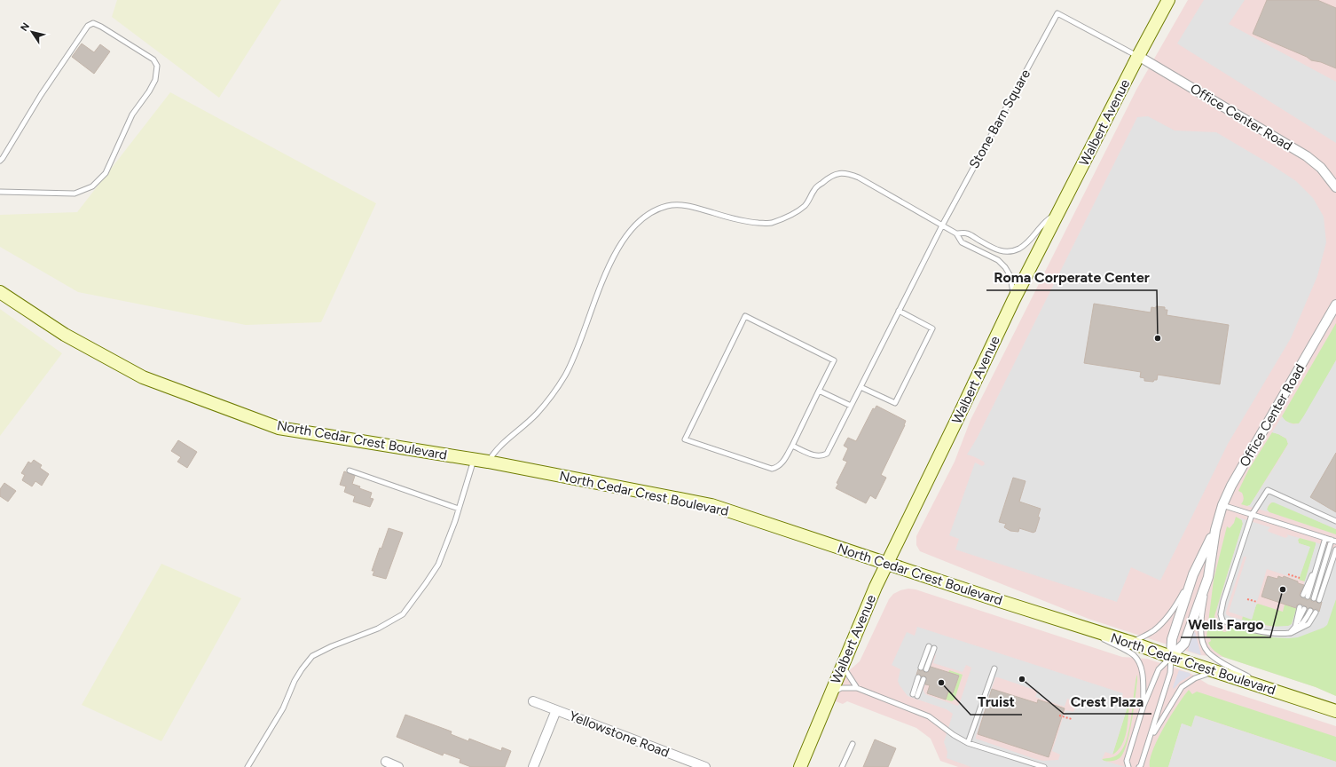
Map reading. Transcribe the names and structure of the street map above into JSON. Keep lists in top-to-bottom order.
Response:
{
  "streets": {
    "main road": ["Walbert Avenue", "North Cedar Crest Boulevard"],
    "street": ["Office Center Road", "Yellowstone Road"],
    "lane": ["Stone Barn Square"]
  },
  "crossings": [
    ["Office Center Road", "Stone Barn Square"],
    ["Office Center Road", "Walbert Avenue"],
    ["Office Center Road", "North Cedar Crest Boulevard"],
    ["Stone Barn Square", "Walbert Avenue"],
    ["Walbert Avenue", "North Cedar Crest Boulevard"]
  ],
  "places": [
    "Roma Corperate Center",
    "Wells Fargo",
    "Crest Plaza",
    "Truist"
  ],
  "north": "top left"
}
